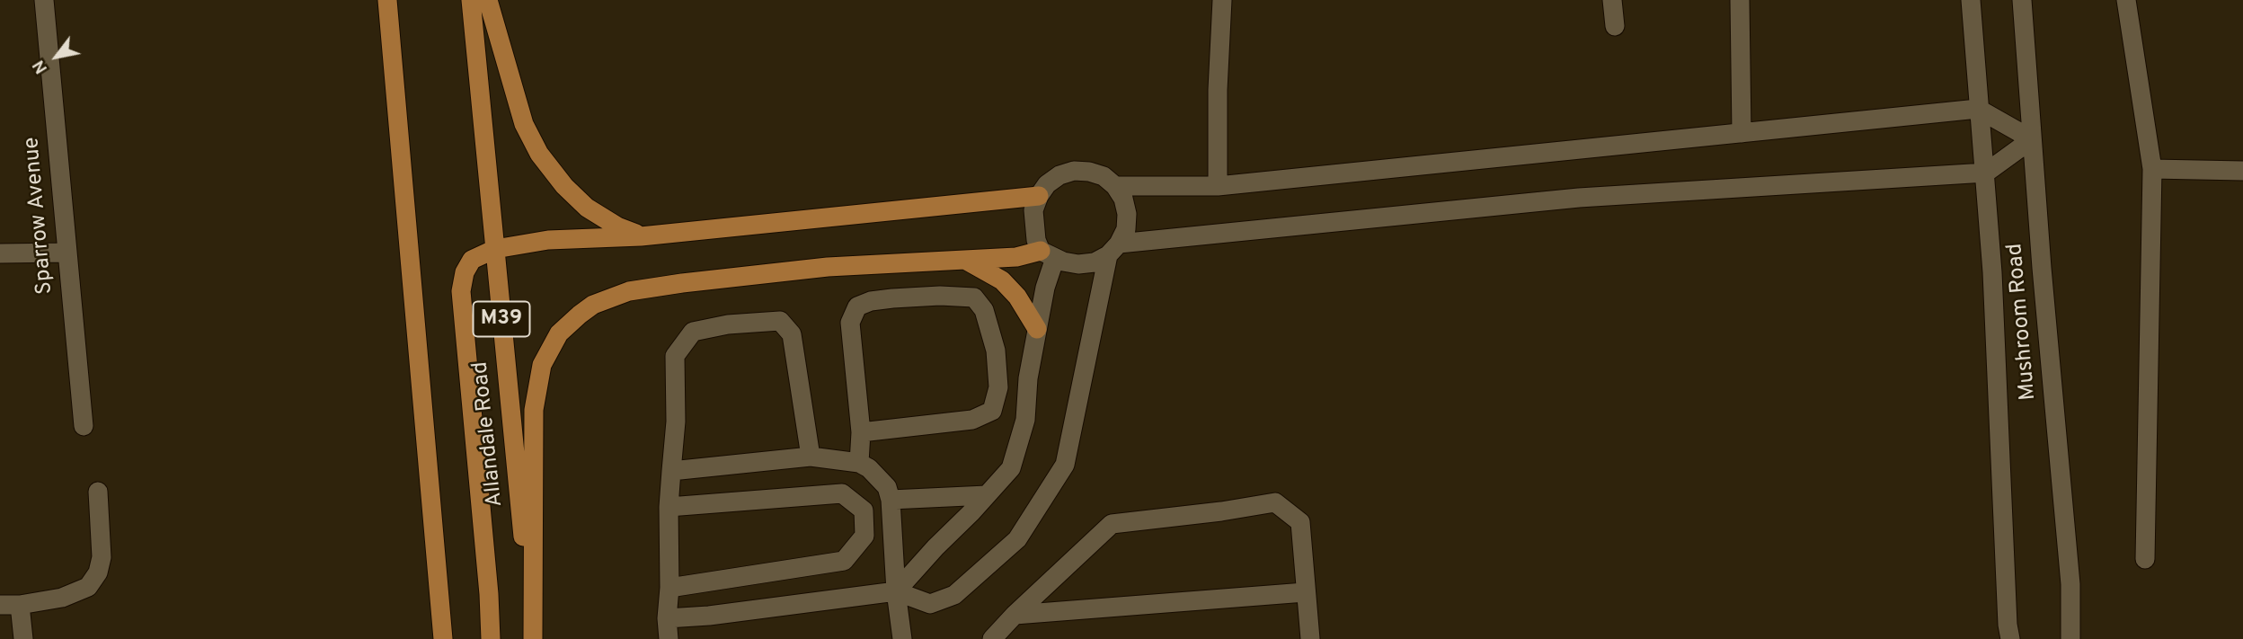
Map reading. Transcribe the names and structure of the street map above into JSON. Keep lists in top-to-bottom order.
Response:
{
  "streets": {
    "main road": ["M39", "Allandale Road"],
    "street": ["Sparrow Avenue", "Mushroom Road"]
  },
  "north": "bottom left"
}
